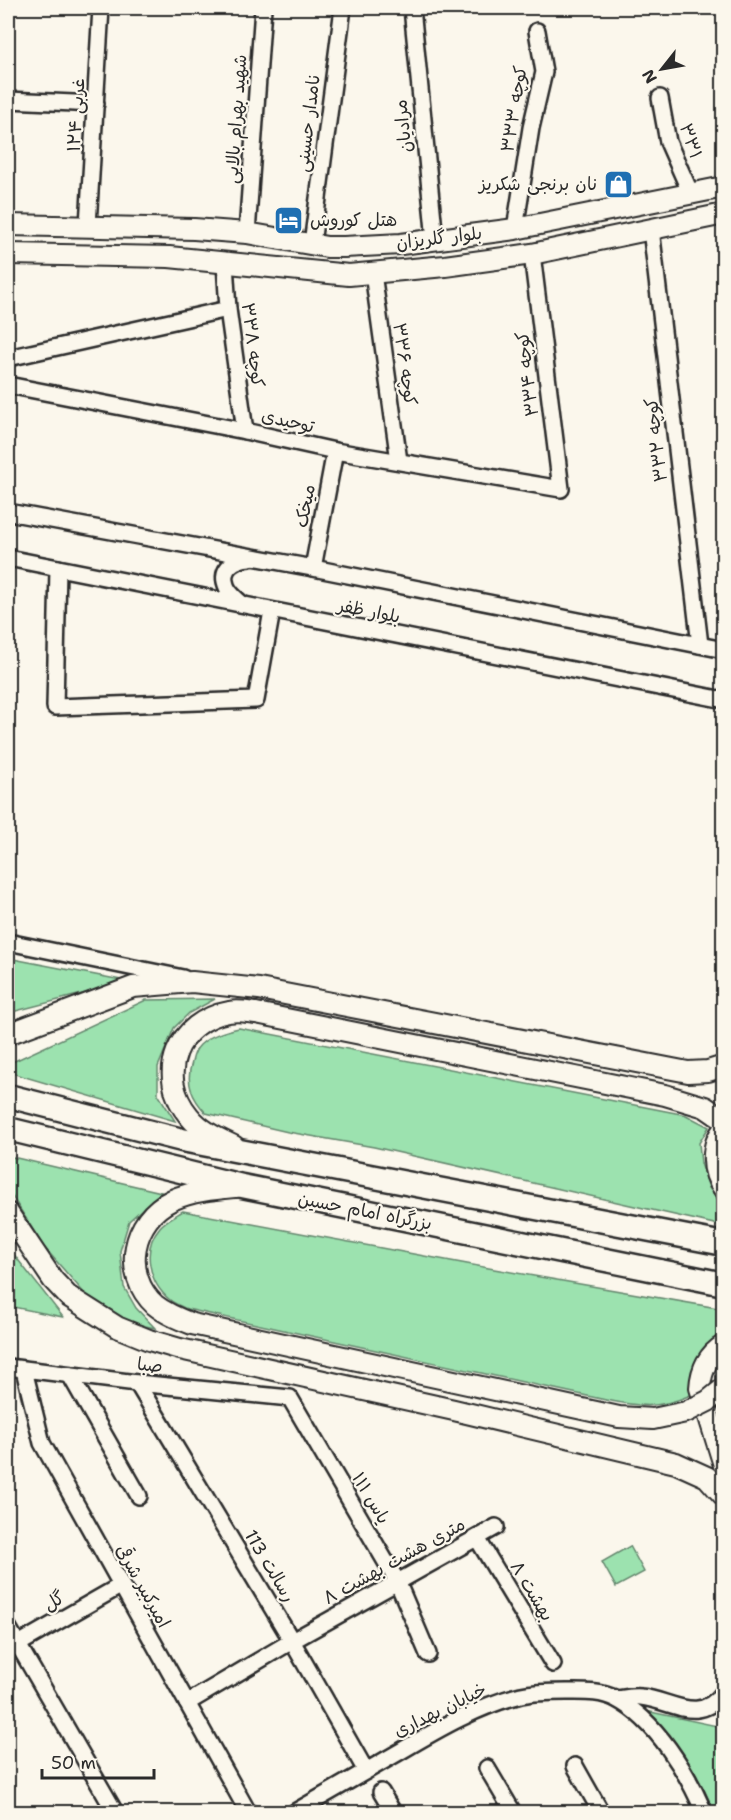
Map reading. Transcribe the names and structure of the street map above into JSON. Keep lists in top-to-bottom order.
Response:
{
  "streets": {
    "highway": ["بزرگراه امام حسین"],
    "main road": ["بلوار گلریزان"],
    "street": [
      "کوچه ۳۳۳",
      "۱۲۴ غربی",
      "شهید بهرام بالایی",
      "نامدار حسینی",
      "مرادیان",
      "۳۳۱",
      "کوچه ۳۳۸",
      "کوچه ۳۳۶",
      "کوچه ۳۳۴",
      "توحیدی",
      "کوچه ۳۳۲",
      "میخک",
      "بلوار ظفر",
      "صبا",
      "یاس ۱۱۱",
      "۸ متری هشت بهشت",
      "رسالت 113",
      "امیرکبیر شرقی",
      "۸ بهشت",
      "گل",
      "خیابان بهداری"
    ]
  },
  "crossings": [
    ["کوچه ۳۳۳", "بلوار گلریزان"],
    ["۱۲۴ غربی", "بلوار گلریزان"],
    ["شهید بهرام بالایی", "بلوار گلریزان"],
    ["نامدار حسینی", "بلوار گلریزان"],
    ["مرادیان", "بلوار گلریزان"],
    ["۳۳۱", "بلوار گلریزان"],
    ["بلوار گلریزان", "کوچه ۳۳۸"],
    ["بلوار گلریزان", "کوچه ۳۳۶"],
    ["بلوار گلریزان", "کوچه ۳۳۴"],
    ["بلوار گلریزان", "کوچه ۳۳۲"],
    ["کوچه ۳۳۸", "توحیدی"],
    ["کوچه ۳۳۶", "توحیدی"],
    ["کوچه ۳۳۴", "توحیدی"],
    ["توحیدی", "میخک"],
    ["کوچه ۳۳۲", "بلوار ظفر"],
    ["میخک", "بلوار ظفر"],
    ["صبا", "یاس ۱۱۱"],
    ["صبا", "رسالت 113"],
    ["صبا", "امیرکبیر شرقی"],
    ["یاس ۱۱۱", "۸ متری هشت بهشت"],
    ["۸ متری هشت بهشت", "رسالت 113"],
    ["۸ متری هشت بهشت", "امیرکبیر شرقی"],
    ["۸ متری هشت بهشت", "۸ بهشت"],
    ["رسالت 113", "خیابان بهداری"],
    ["امیرکبیر شرقی", "گل"]
  ],
  "places": {
    "shop": ["نان برنجی شکریز"],
    "hotel": ["هتل کوروش"]
  },
  "scale_bar": "50 m",
  "north": "bottom left"
}
